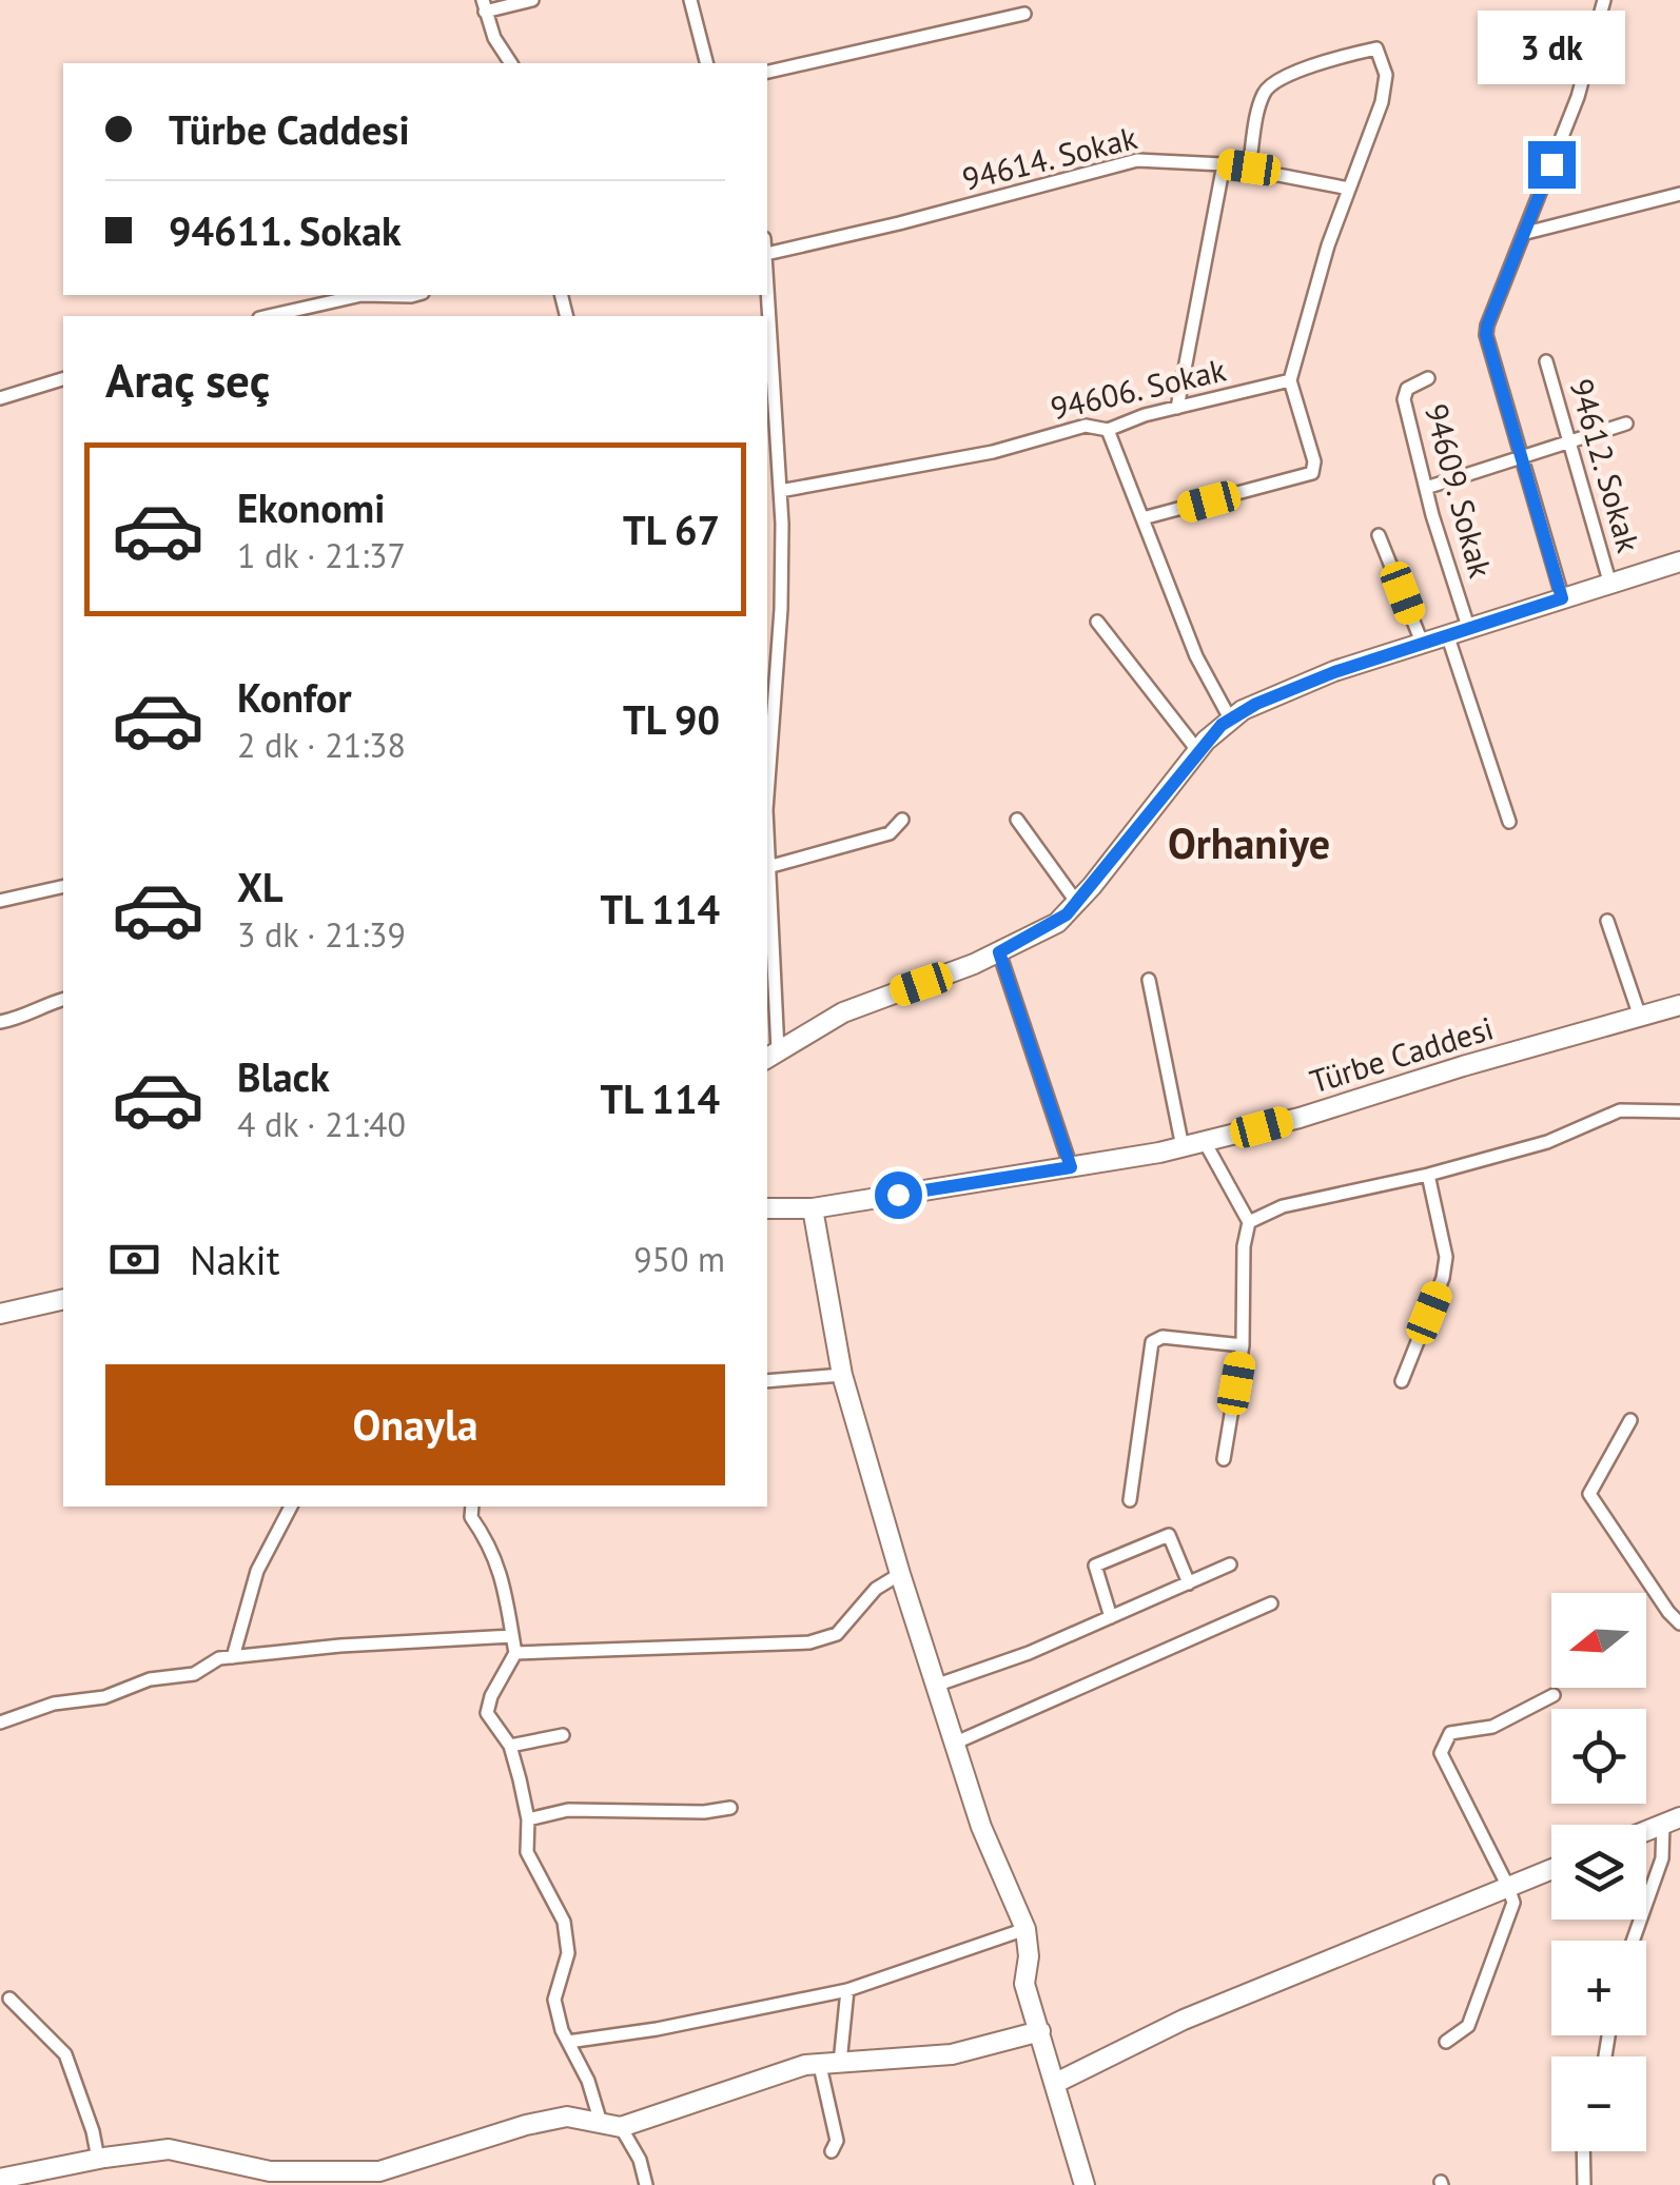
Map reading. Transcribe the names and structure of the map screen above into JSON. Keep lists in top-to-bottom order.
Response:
{
  "streets": {
    "street": [
      "94614. Sokak",
      "94606. Sokak",
      "94612. Sokak",
      "94609. Sokak",
      "Türbe Caddesi"
    ]
  },
  "districts": ["Orhaniye"],
  "north": "left",
  "page": {
    "bubble": "3 dk",
    "banner": ["Türbe Caddesi", "94611. Sokak"],
    "heading": "Araç seç",
    "list": [
      {
        "name": "Ekonomi",
        "note": "1 dk · 21:37",
        "value": "TL 67"
      },
      {
        "name": "Konfor",
        "note": "2 dk · 21:38",
        "value": "TL 90"
      },
      {
        "name": "XL",
        "note": "3 dk · 21:39",
        "value": "TL 114"
      },
      {
        "name": "Black",
        "note": "4 dk · 21:40",
        "value": "TL 114"
      }
    ],
    "pay": ["Nakit", "950 m"],
    "buttons": "Onayla",
    "map_buttons": ["+", "−"]
  }
}
